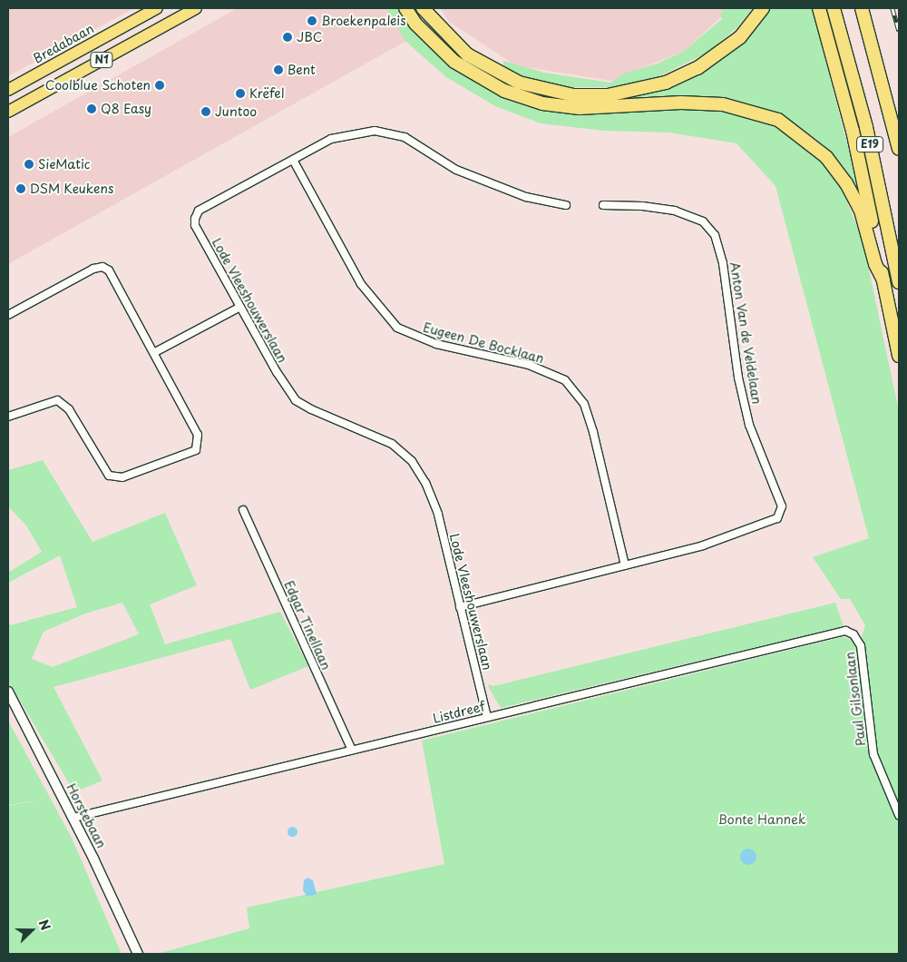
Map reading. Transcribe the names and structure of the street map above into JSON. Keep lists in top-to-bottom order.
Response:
{
  "streets": {
    "highway": ["E19"],
    "main road": ["Bredabaan", "N1"],
    "street": [
      "Lode Vleeshouwerslaan",
      "Anton Van de Veldelaan",
      "Eugeen De Bocklaan",
      "Edgar Tinellaan",
      "Paul Gilsonlaan",
      "Listdreef",
      "Horstebaan"
    ]
  },
  "crossings": [
    ["Lode Vleeshouwerslaan", "Anton Van de Veldelaan"],
    ["Lode Vleeshouwerslaan", "Eugeen De Bocklaan"],
    ["Lode Vleeshouwerslaan", "Listdreef"],
    ["Anton Van de Veldelaan", "Eugeen De Bocklaan"],
    ["Edgar Tinellaan", "Listdreef"],
    ["Paul Gilsonlaan", "Listdreef"],
    ["Listdreef", "Horstebaan"]
  ],
  "parks": ["Bonte Hannek"],
  "places": [
    "Broekenpaleis",
    "JBC",
    "Bent",
    "Coolblue Schoten",
    "Krëfel",
    "Q8 Easy",
    "Juntoo",
    "SieMatic",
    "DSM Keukens"
  ],
  "north": "right"
}
